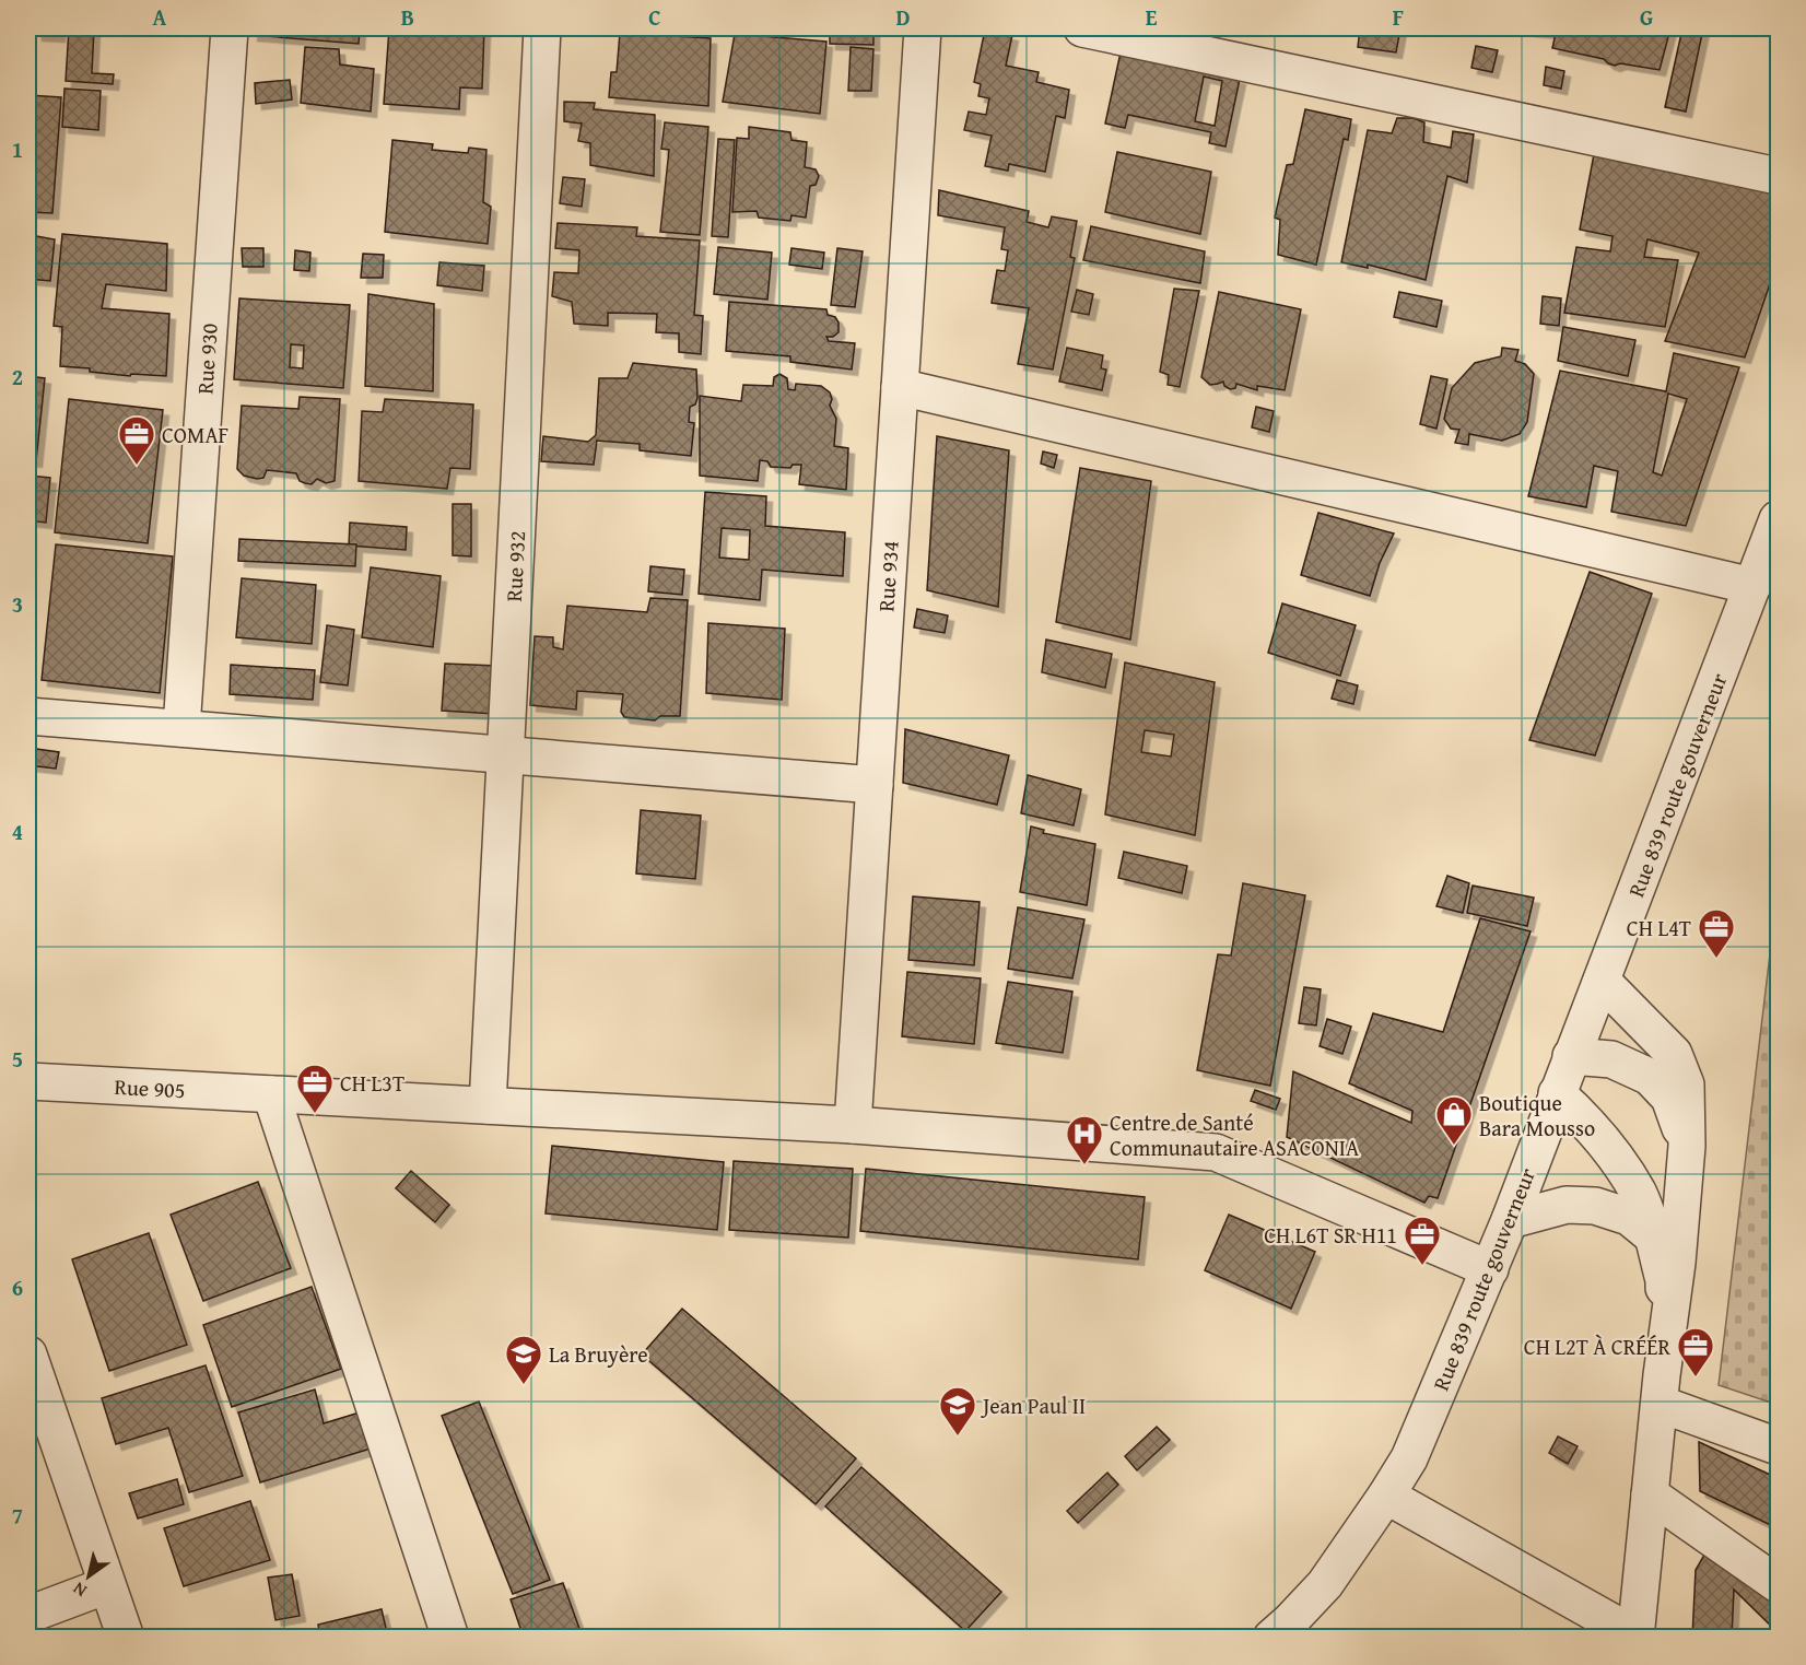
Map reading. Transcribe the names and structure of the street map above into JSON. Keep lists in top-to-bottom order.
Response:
{
  "streets": {
    "street": [
      "Rue 930",
      "Rue 932",
      "Rue 934",
      "Rue 839 route gouverneur",
      "Rue 905"
    ]
  },
  "crossings": [
    ["Rue 932", "Rue 905"],
    ["Rue 934", "Rue 905"],
    ["Rue 839 route gouverneur", "Rue 905"]
  ],
  "places": {
    "office": [
      "COMAF",
      "CH L4T",
      "CH L3T",
      "CH L6T SR H11",
      "CH L2T À CRÉÉR"
    ],
    "shop": ["Boutique Bara Mousso"],
    "hospital": ["Centre de Santé Communautaire ASACONIA"],
    "school or university": ["La Bruyère", "Jean Paul II"]
  },
  "north": "bottom left",
  "grid": {
    "columns": [
      "A",
      "B",
      "C",
      "D",
      "E",
      "F",
      "G"
    ],
    "rows": [
      "1",
      "2",
      "3",
      "4",
      "5",
      "6",
      "7"
    ]
  }
}
